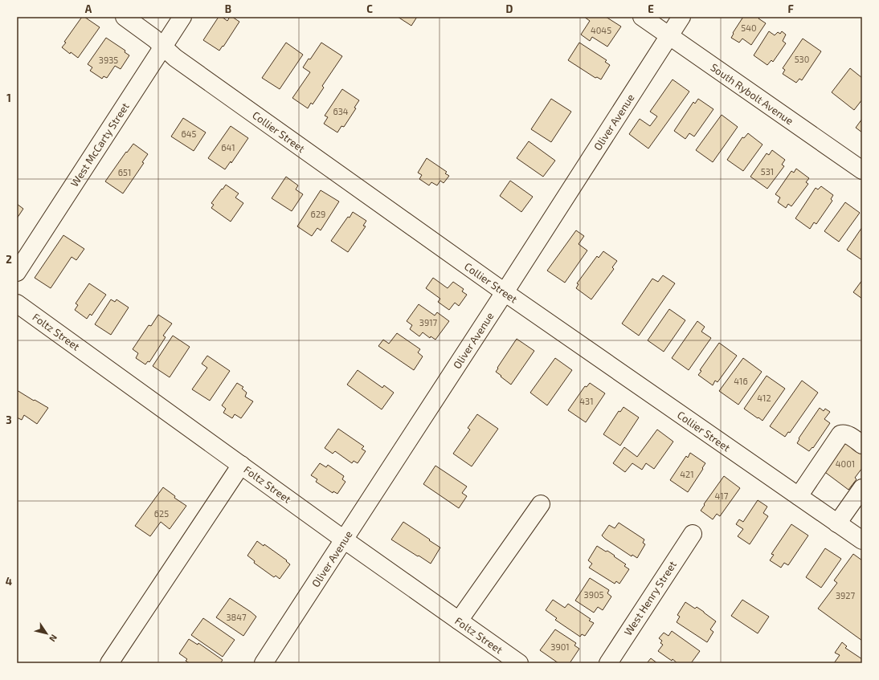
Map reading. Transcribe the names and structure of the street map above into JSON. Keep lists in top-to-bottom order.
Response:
{
  "streets": {
    "street": [
      "South Rybolt Avenue",
      "Oliver Avenue",
      "Collier Street",
      "West McCarty Street",
      "Foltz Street",
      "West Henry Street"
    ]
  },
  "crossings": [
    ["South Rybolt Avenue", "Oliver Avenue"],
    ["Oliver Avenue", "Collier Street"],
    ["Oliver Avenue", "Foltz Street"],
    ["Collier Street", "West McCarty Street"]
  ],
  "house_numbers": [
    "540",
    "4045",
    "530",
    "3935",
    "634",
    "645",
    "641",
    "531",
    "651",
    "629",
    "3917",
    "416",
    "412",
    "431",
    "4001",
    "421",
    "417",
    "625",
    "3905",
    "3927",
    "3847",
    "3901"
  ],
  "north": "bottom right",
  "grid": {
    "columns": [
      "A",
      "B",
      "C",
      "D",
      "E",
      "F"
    ],
    "rows": [
      "1",
      "2",
      "3",
      "4"
    ]
  }
}
